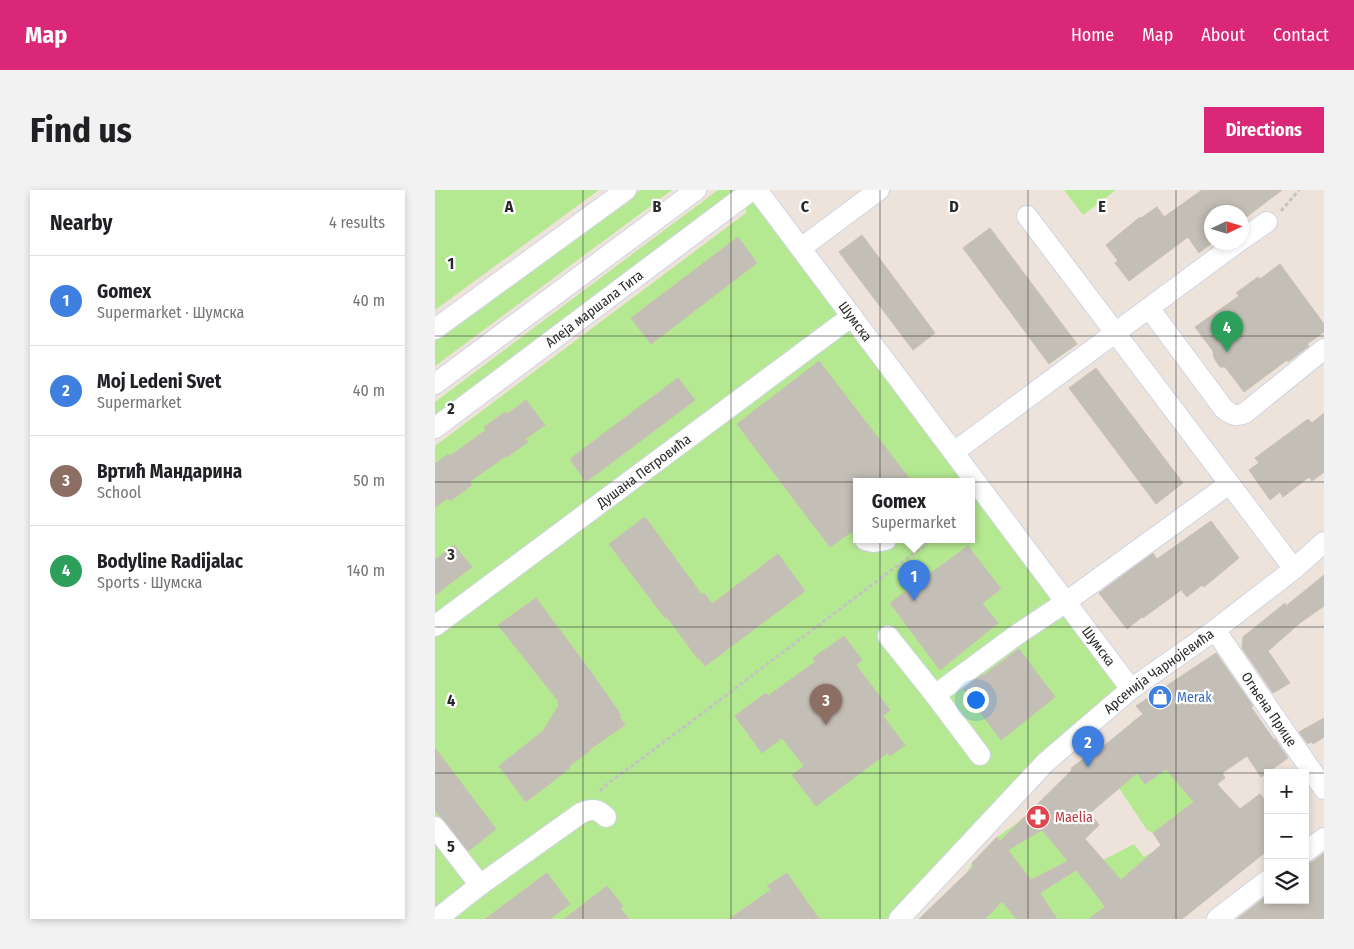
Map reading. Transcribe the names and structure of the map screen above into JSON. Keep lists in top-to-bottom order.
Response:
{
  "streets": {
    "street": [
      "Алеја маршала Тита",
      "Шумска",
      "Душана Петровића",
      "Арсенија Чарнојевића",
      "Огњена Прице"
    ]
  },
  "crossings": [
    ["Шумска", "Душана Петровића"],
    ["Шумска", "Арсенија Чарнојевића"],
    ["Арсенија Чарнојевића", "Огњена Прице"]
  ],
  "places": {
    "shop": ["Merak"],
    "pharmacy": ["Maelia"]
  },
  "north": "right",
  "page": {
    "header": "Map",
    "nav": [
      "Home",
      "Map",
      "About",
      "Contact"
    ],
    "buttons": "Directions",
    "title": "Find us",
    "heading": ["Nearby", "4 results"],
    "list": [
      {
        "mark": "1",
        "name": "Gomex",
        "note": "Supermarket · Шумска",
        "value": "40 m"
      },
      {
        "mark": "2",
        "name": "Moj Ledeni Svet",
        "note": "Supermarket",
        "value": "40 m"
      },
      {
        "mark": "3",
        "name": "Вртић Мандарина",
        "note": "School",
        "value": "50 m"
      },
      {
        "mark": "4",
        "name": "Bodyline Radijalac",
        "note": "Sports · Шумска",
        "value": "140 m"
      }
    ],
    "pins": [
      "4",
      "1",
      "3",
      "2"
    ],
    "popup": ["Gomex", "Supermarket"],
    "map_buttons": ["+", "−"]
  },
  "grid": {
    "columns": [
      "A",
      "B",
      "C",
      "D",
      "E"
    ],
    "rows": [
      "1",
      "2",
      "3",
      "4",
      "5"
    ]
  }
}
